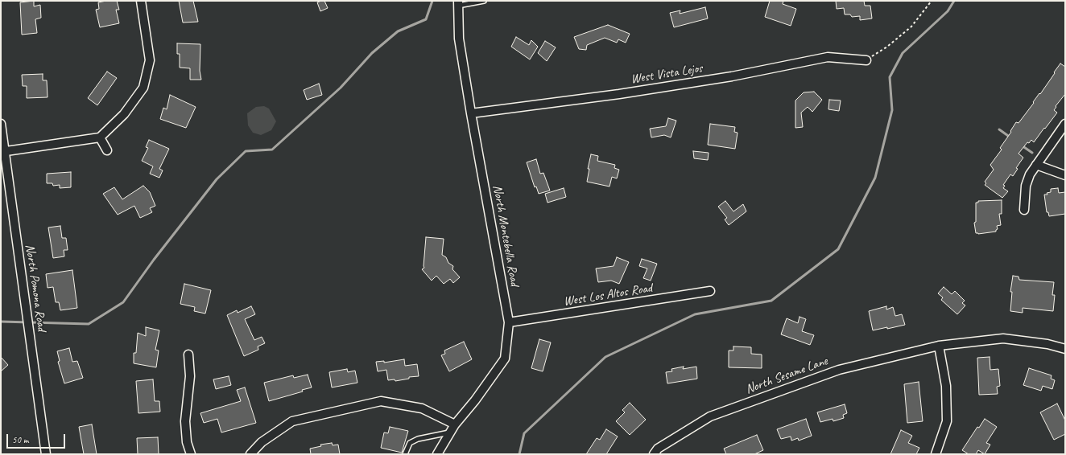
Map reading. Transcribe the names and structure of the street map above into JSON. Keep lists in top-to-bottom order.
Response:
{
  "streets": {
    "street": [
      "West Vista Lejos",
      "North Montebella Road",
      "North Pomona Road",
      "West Los Altos Road",
      "North Sesame Lane"
    ]
  },
  "crossings": [
    ["West Vista Lejos", "North Montebella Road"],
    ["North Montebella Road", "West Los Altos Road"]
  ],
  "scale_bar": "50 m"
}
